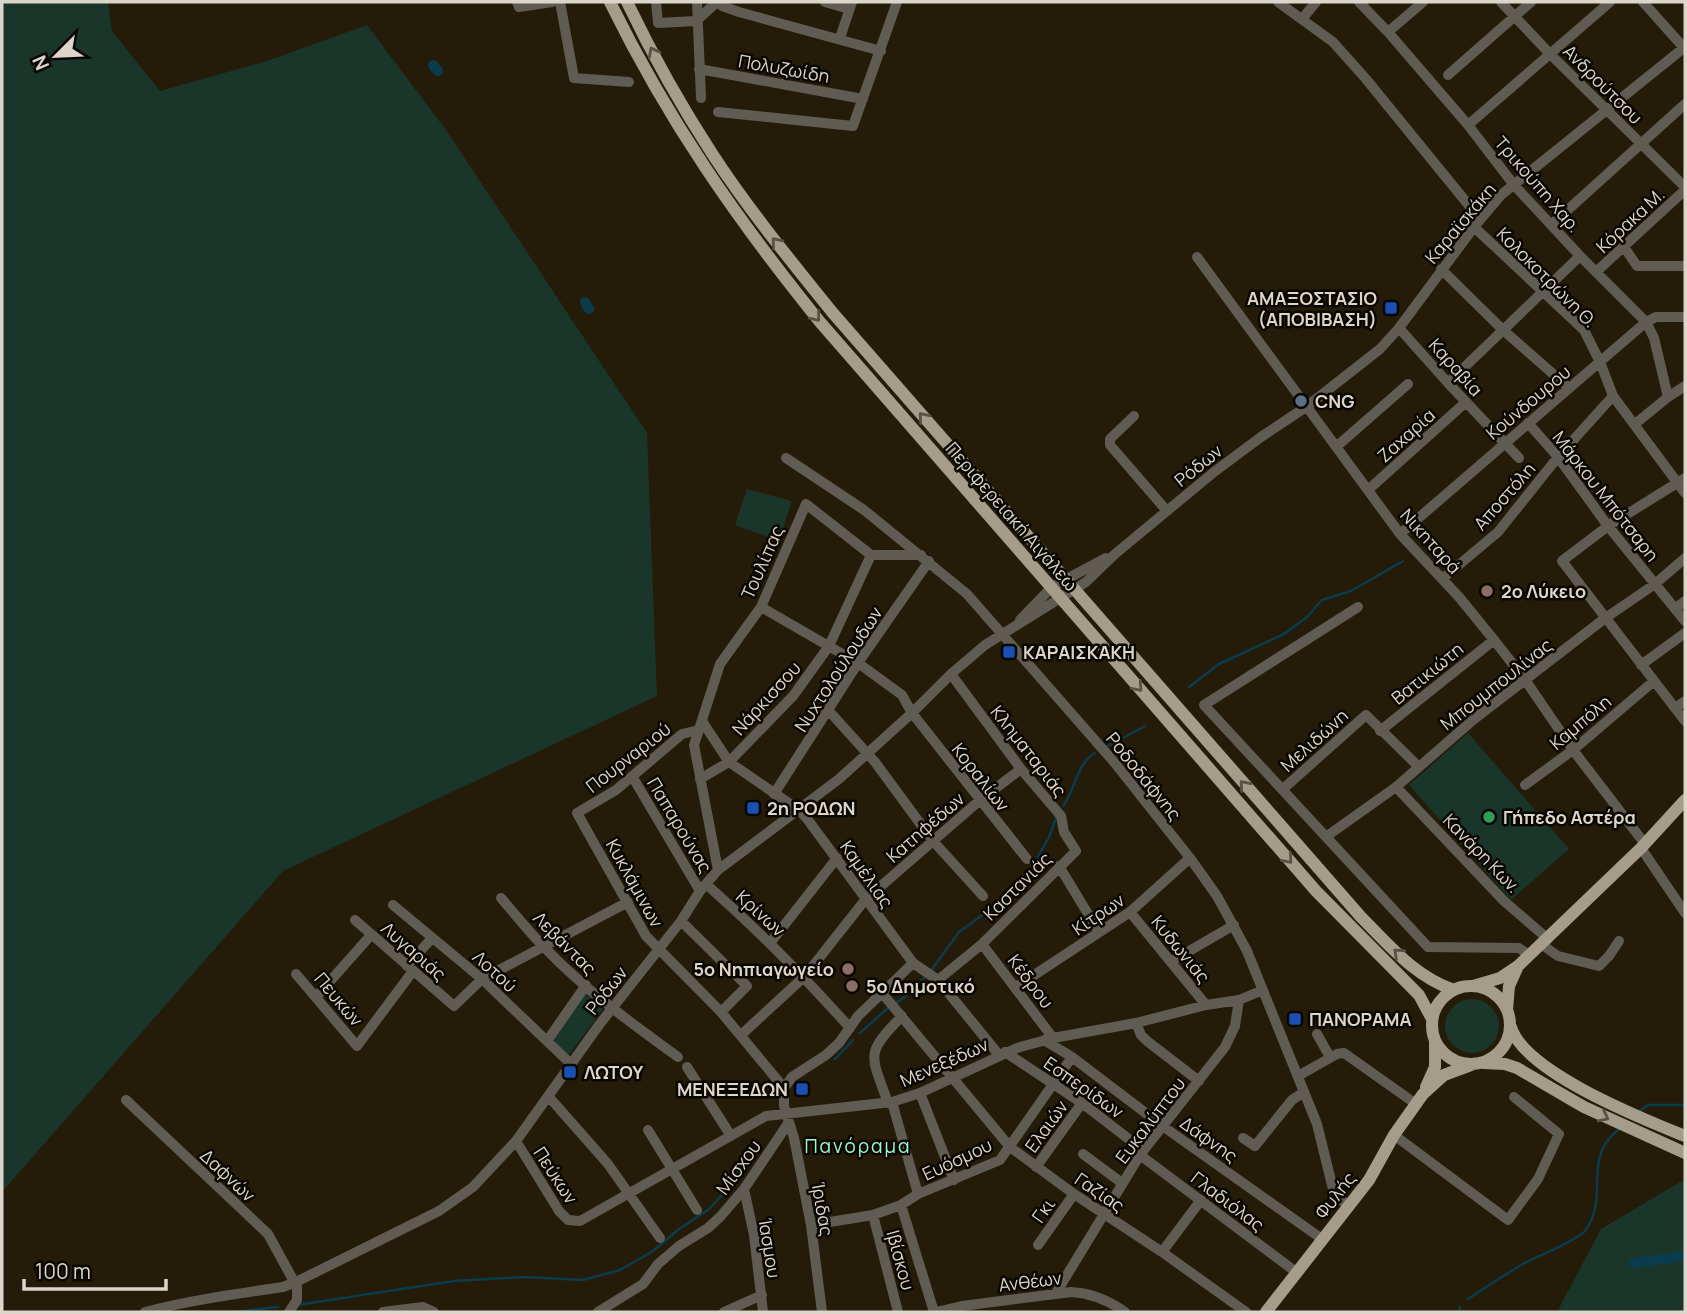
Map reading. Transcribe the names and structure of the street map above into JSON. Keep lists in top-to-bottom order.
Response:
{
  "streets": {
    "main road": ["Περιφερειακή Αιγάλεω", "Φυλής"],
    "street": [
      "Πολυζωίδη",
      "Ανδρούτσου",
      "Τρικούπη Χαρ.",
      "Κόρακα Μ.",
      "Καραϊσκάκη",
      "Κολοκοτρώνη Θ.",
      "Καραβία",
      "Κούνδουρου",
      "Ζαχαρία",
      "Ρόδων",
      "Αποστόλη",
      "Μάρκου Μπότσαρη",
      "Νικηταρά",
      "Τουλίπας",
      "Νυχτολούλουδων",
      "Βατικιώτη",
      "Μπουμπουλίνας",
      "Νάρκισσου",
      "Καμπόλη",
      "Μελιδώνη",
      "Κληματαριάς",
      "Πουρναριού",
      "Ροδοδάφνης",
      "Κοραλίων",
      "Παπαρούνας",
      "Κατηφέδων",
      "Κανάρη Κων.",
      "Καμέλιας",
      "Κυκλάμινων",
      "Καστανιάς",
      "Κρίνων",
      "Κίτρων",
      "Λεβάντας",
      "Κυδωνιάς",
      "Λυγαριάς",
      "Λοτού",
      "Κέδρου",
      "Πευκών",
      "Μενεξέδων",
      "Εσπερίδων",
      "Ευκαλύπτου",
      "Ελαιών",
      "Δάφνης",
      "Ευόσμου",
      "Μίσχου",
      "Δαφνών",
      "Πεύκων",
      "Γαζίας",
      "Γλαδιόλας",
      "Ίριδας",
      "Γκι",
      "Ίασμου",
      "Ιβίσκου",
      "Ανθέων"
    ]
  },
  "crossings": [
    ["Ανδρούτσου", "Κόρακα Μ."],
    ["Ανδρούτσου", "Καραϊσκάκη"],
    ["Τρικούπη Χαρ.", "Κόρακα Μ."],
    ["Τρικούπη Χαρ.", "Καραϊσκάκη"],
    ["Τρικούπη Χαρ.", "Κούνδουρου"],
    ["Καραϊσκάκη", "Κολοκοτρώνη Θ."],
    ["Καραϊσκάκη", "Καραβία"],
    ["Καραϊσκάκη", "Ρόδων"],
    ["Καραϊσκάκη", "Νικηταρά"],
    ["Κολοκοτρώνη Θ.", "Κούνδουρου"],
    ["Κολοκοτρώνη Θ.", "Αποστόλη"],
    ["Καραβία", "Κούνδουρου"],
    ["Καραβία", "Ζαχαρία"],
    ["Κούνδουρου", "Μάρκου Μπότσαρη"],
    ["Κούνδουρου", "Νικηταρά"],
    ["Ζαχαρία", "Νικηταρά"],
    ["Ρόδων", "Περιφερειακή Αιγάλεω"],
    ["Ρόδων", "Νικηταρά"],
    ["Ρόδων", "Κληματαριάς"],
    ["Ρόδων", "Ροδοδάφνης"],
    ["Ρόδων", "Κοραλίων"],
    ["Ρόδων", "Παπαρούνας"],
    ["Ρόδων", "Καμέλιας"],
    ["Ρόδων", "Κυκλάμινων"],
    ["Ρόδων", "Κρίνων"],
    ["Ρόδων", "Λεβάντας"],
    ["Ρόδων", "Λοτού"],
    ["Ρόδων", "Δαφνών"],
    ["Ρόδων", "Πεύκων"],
    ["Αποστόλη", "Μάρκου Μπότσαρη"],
    ["Αποστόλη", "Νικηταρά"],
    ["Μάρκου Μπότσαρη", "Μπουμπουλίνας"],
    ["Περιφερειακή Αιγάλεω", "Φυλής"],
    ["Νικηταρά", "Βατικιώτη"],
    ["Νικηταρά", "Μπουμπουλίνας"],
    ["Νικηταρά", "Καμπόλη"],
    ["Τουλίπας", "Νάρκισσου"],
    ["Τουλίπας", "Πουρναριού"],
    ["Τουλίπας", "Κοραλίων"],
    ["Τουλίπας", "Καμέλιας"],
    ["Νυχτολούλουδων", "Ροδοδάφνης"],
    ["Νυχτολούλουδων", "Κοραλίων"],
    ["Νυχτολούλουδων", "Καμέλιας"],
    ["Βατικιώτη", "Μελιδώνη"],
    ["Μπουμπουλίνας", "Κανάρη Κων."],
    ["Νάρκισσου", "Κοραλίων"],
    ["Νάρκισσου", "Καμέλιας"],
    ["Κληματαριάς", "Κατηφέδων"],
    ["Κληματαριάς", "Καστανιάς"],
    ["Πουρναριού", "Παπαρούνας"],
    ["Πουρναριού", "Καμέλιας"],
    ["Πουρναριού", "Κυκλάμινων"],
    ["Ροδοδάφνης", "Κίτρων"],
    ["Ροδοδάφνης", "Μενεξέδων"],
    ["Ροδοδάφνης", "Φυλής"],
    ["Κοραλίων", "Κατηφέδων"],
    ["Παπαρούνας", "Κρίνων"],
    ["Κατηφέδων", "Καμέλιας"],
    ["Κατηφέδων", "Κυκλάμινων"],
    ["Κατηφέδων", "Κρίνων"],
    ["Καμέλιας", "Καστανιάς"],
    ["Καμέλιας", "Μενεξέδων"],
    ["Καμέλιας", "Εσπερίδων"],
    ["Κυκλάμινων", "Ίριδας"],
    ["Καστανιάς", "Κέδρου"],
    ["Κίτρων", "Κυδωνιάς"],
    ["Κίτρων", "Κέδρου"],
    ["Κυδωνιάς", "Μενεξέδων"],
    ["Λυγαριάς", "Λοτού"],
    ["Λυγαριάς", "Πευκών"],
    ["Κέδρου", "Μενεξέδων"],
    ["Κέδρου", "Δάφνης"],
    ["Μενεξέδων", "Εσπερίδων"],
    ["Μενεξέδων", "Ευκαλύπτου"],
    ["Μενεξέδων", "Δάφνης"],
    ["Μενεξέδων", "Μίσχου"],
    ["Μενεξέδων", "Πεύκων"],
    ["Μενεξέδων", "Γαζίας"],
    ["Μενεξέδων", "Ίριδας"],
    ["Εσπερίδων", "Ευκαλύπτου"],
    ["Εσπερίδων", "Ελαιών"],
    ["Εσπερίδων", "Ευόσμου"],
    ["Εσπερίδων", "Γλαδιόλας"],
    ["Ευκαλύπτου", "Δάφνης"],
    ["Ευκαλύπτου", "Γαζίας"],
    ["Ευκαλύπτου", "Γλαδιόλας"],
    ["Ευκαλύπτου", "Ανθέων"],
    ["Ελαιών", "Γαζίας"],
    ["Δάφνης", "Ευόσμου"],
    ["Δάφνης", "Φυλής"],
    ["Ευόσμου", "Γαζίας"],
    ["Ευόσμου", "Ίριδας"],
    ["Ευόσμου", "Ιβίσκου"],
    ["Μίσχου", "Ίριδας"],
    ["Μίσχου", "Ίασμου"],
    ["Γαζίας", "Γκι"],
    ["Φυλής", "Γλαδιόλας"]
  ],
  "districts": ["Πανόραμα"],
  "places": {
    "transit": [
      "ΑΜΑΞΟΣΤΑΣΙΟ (ΑΠΟΒΙΒΑΣΗ)",
      "ΚΑΡΑΙΣΚΑΚΗ",
      "2η ΡΟΔΩΝ",
      "ΠΑΝΟΡΑΜΑ",
      "ΛΩΤΟΥ",
      "ΜΕΝΕΞΕΔΩΝ"
    ],
    "other": [
      "CNG",
      "2ο Λύκειο",
      "Γήπεδο Αστέρα",
      "5ο Νηπιαγωγείο",
      "5ο Δημοτικό"
    ]
  },
  "scale_bar": "100 m",
  "north": "bottom left"
}
